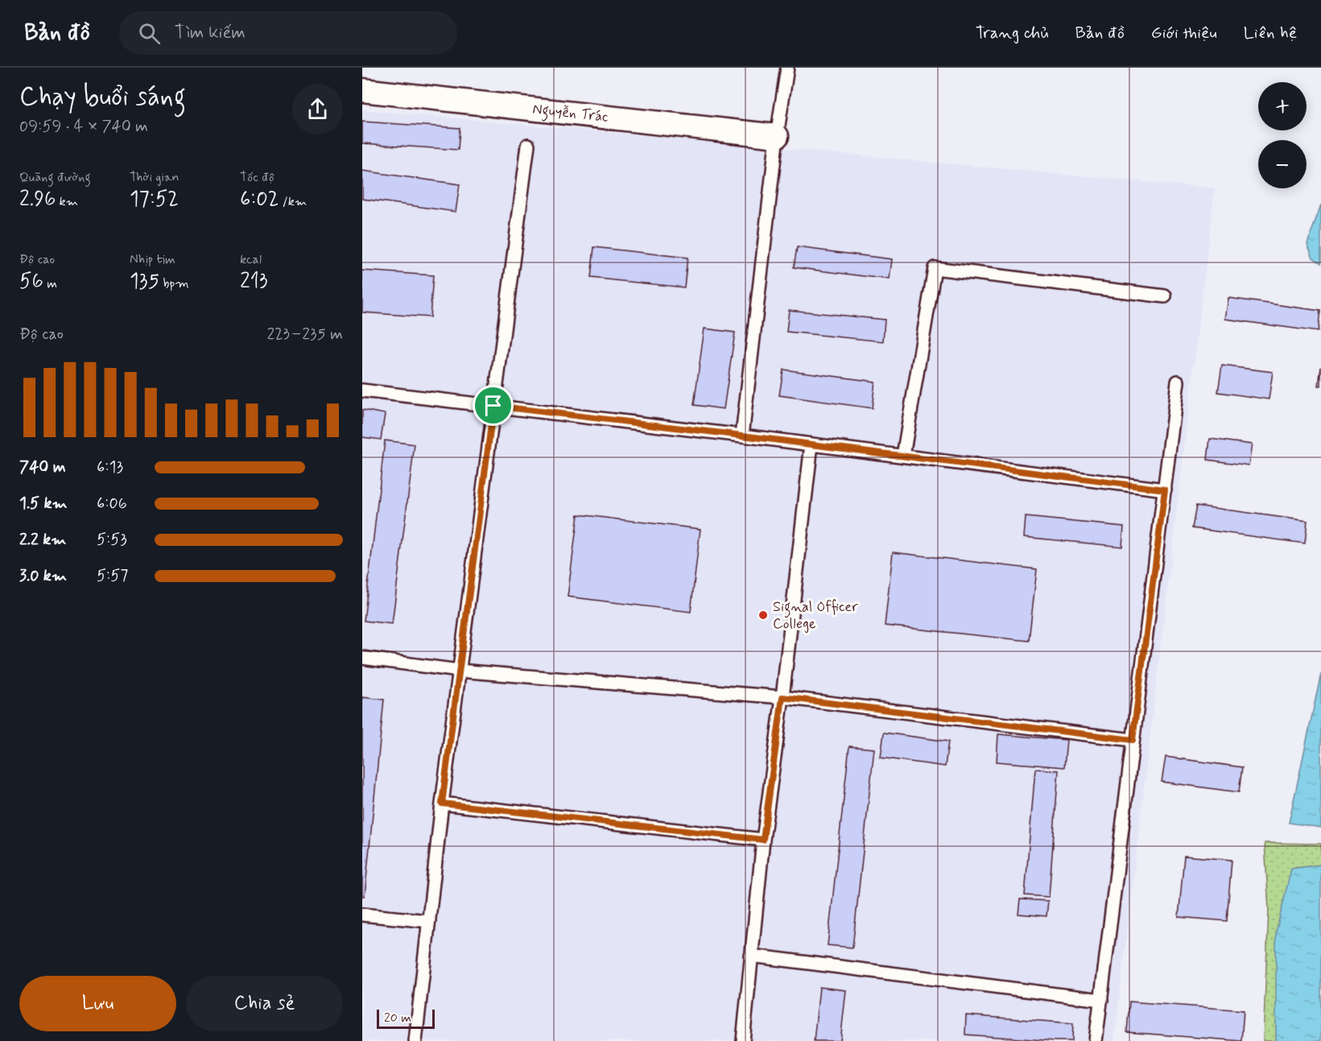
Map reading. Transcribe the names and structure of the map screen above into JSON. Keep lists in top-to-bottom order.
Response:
{
  "streets": {
    "street": ["Nguyễn Trác"]
  },
  "places": ["Signal Officer College"],
  "scale_bar": "20 m",
  "page": {
    "header": "Bản đồ",
    "search": "Tìm kiếm",
    "nav": [
      "Trang chủ",
      "Bản đồ",
      "Giới thiệu",
      "Liên hệ"
    ],
    "heading": ["Chạy buổi sáng", "09:59 · 4 × 740 m"],
    "map_buttons": ["+", "−"],
    "stats": [
      ["Quãng đường", "2.96 km"],
      ["Thời gian", "17:52"],
      ["Tốc độ", "6:02 /km"],
      ["Độ cao", "56 m"],
      ["Nhịp tim", "135 bpm"],
      ["kcal", "213"]
    ],
    "chart": ["Độ cao", "223–235 m"],
    "list": [
      {
        "name": "740 m",
        "note": "6:13"
      },
      {
        "name": "1.5 km",
        "note": "6:06"
      },
      {
        "name": "2.2 km",
        "note": "5:53"
      },
      {
        "name": "3.0 km",
        "note": "5:57"
      }
    ],
    "buttons": ["Lưu", "Chia sẻ"],
    "scale": "20 m"
  }
}
